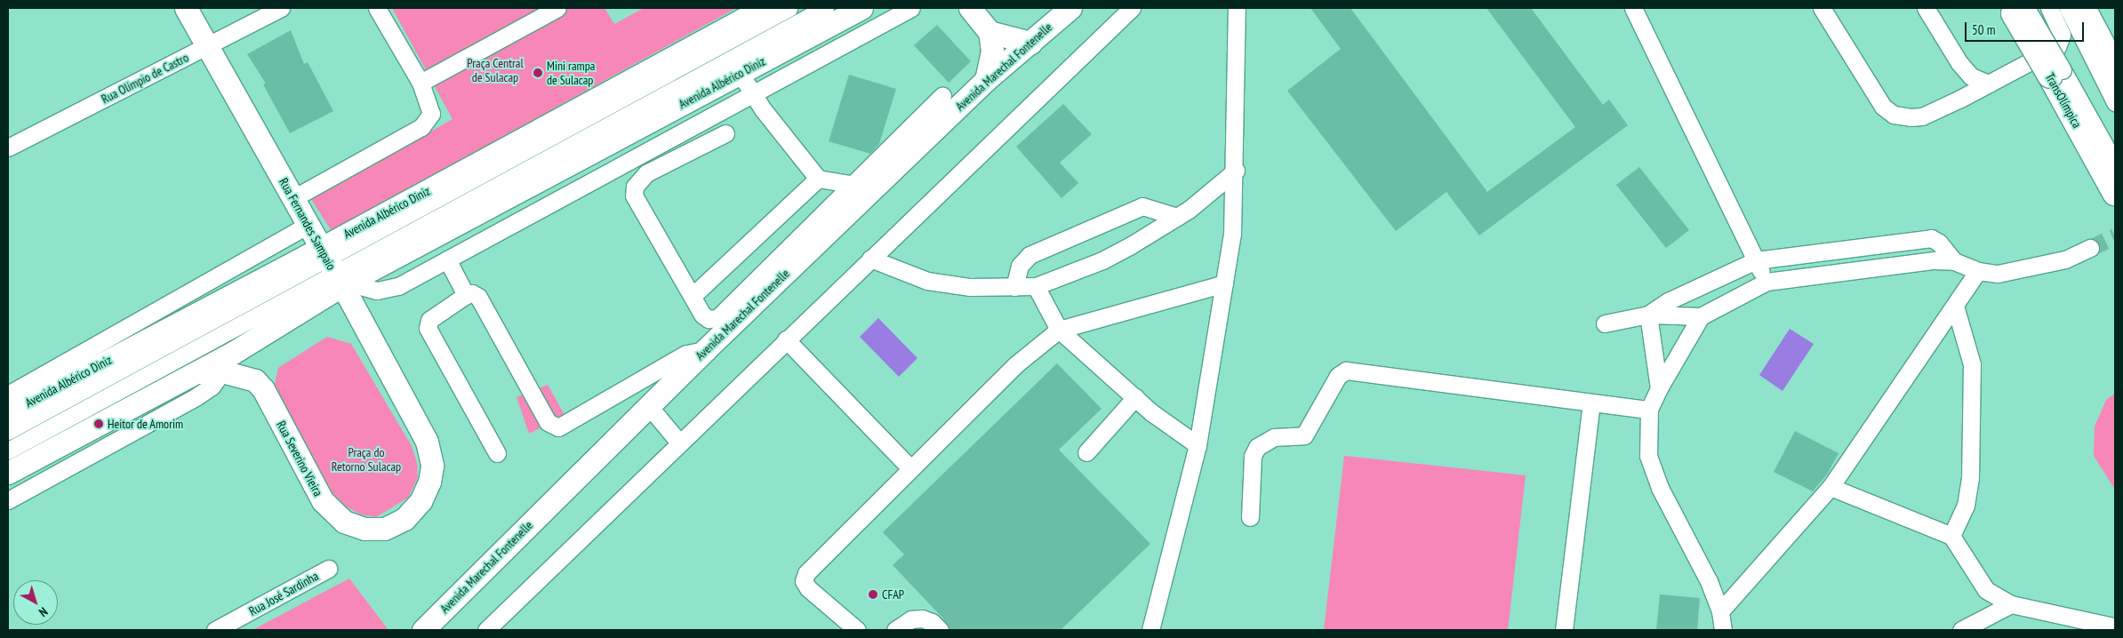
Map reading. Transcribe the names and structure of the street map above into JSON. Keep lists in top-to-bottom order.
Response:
{
  "streets": {
    "highway": ["TransOlímpica"],
    "main road": [
      "Avenida Marechal Fontenelle",
      "Avenida Albérico Diniz",
      "Rua Fernandes Sampaio",
      "Rua Severino Vieira"
    ],
    "street": ["Rua Olímpio de Castro", "Rua José Sardinha"]
  },
  "crossings": [
    ["Rua Olímpio de Castro", "Rua Fernandes Sampaio"],
    ["Avenida Albérico Diniz", "Rua Fernandes Sampaio"],
    ["Avenida Albérico Diniz", "Rua Severino Vieira"],
    ["Rua Fernandes Sampaio", "Rua Severino Vieira"]
  ],
  "parks": ["Praça Central de Sulacap", "Praça do Retorno Sulacap"],
  "places": ["Mini rampa de Sulacap", "Heitor de Amorim", "CFAP"],
  "scale_bar": "50 m",
  "north": "bottom right"
}
